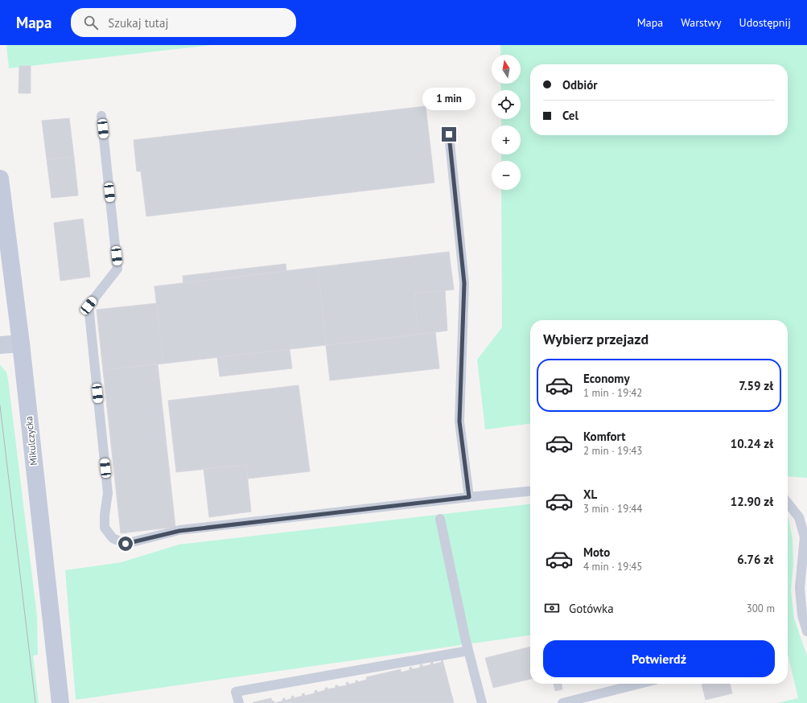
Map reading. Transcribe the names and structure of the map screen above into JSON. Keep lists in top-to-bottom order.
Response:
{
  "streets": {
    "main road": ["Mikulczycka"]
  },
  "north": "top",
  "page": {
    "header": "Mapa",
    "search": "Szukaj tutaj",
    "nav": ["Mapa", "Warstwy", "Udostępnij"],
    "map_buttons": ["+", "−"],
    "banner": ["Odbiór", "Cel"],
    "bubble": "1 min",
    "heading": "Wybierz przejazd",
    "list": [
      {
        "name": "Economy",
        "note": "1 min · 19:42",
        "value": "7.59 zł"
      },
      {
        "name": "Komfort",
        "note": "2 min · 19:43",
        "value": "10.24 zł"
      },
      {
        "name": "XL",
        "note": "3 min · 19:44",
        "value": "12.90 zł"
      },
      {
        "name": "Moto",
        "note": "4 min · 19:45",
        "value": "6.76 zł"
      }
    ],
    "pay": ["Gotówka", "300 m"],
    "buttons": "Potwierdź"
  }
}
